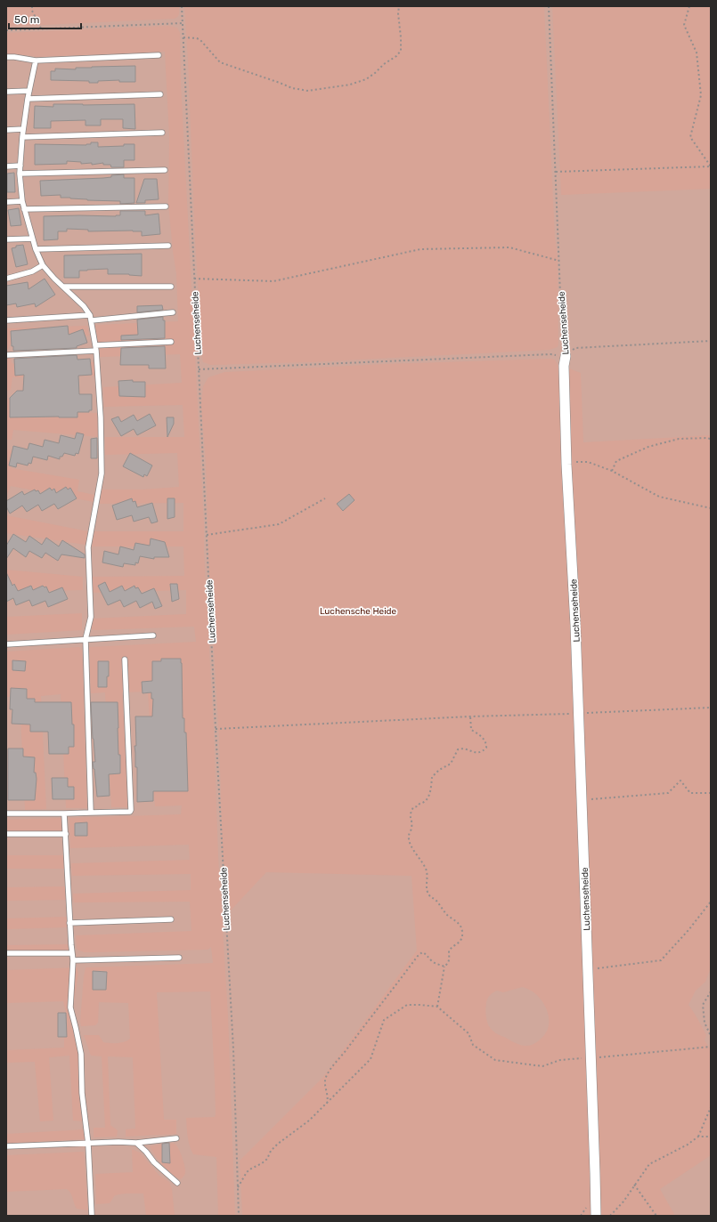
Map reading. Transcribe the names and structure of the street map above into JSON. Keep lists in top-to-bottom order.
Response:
{
  "streets": {
    "street": ["Luchenseheide"]
  },
  "parks": ["Luchensche Heide"],
  "scale_bar": "50 m"
}
